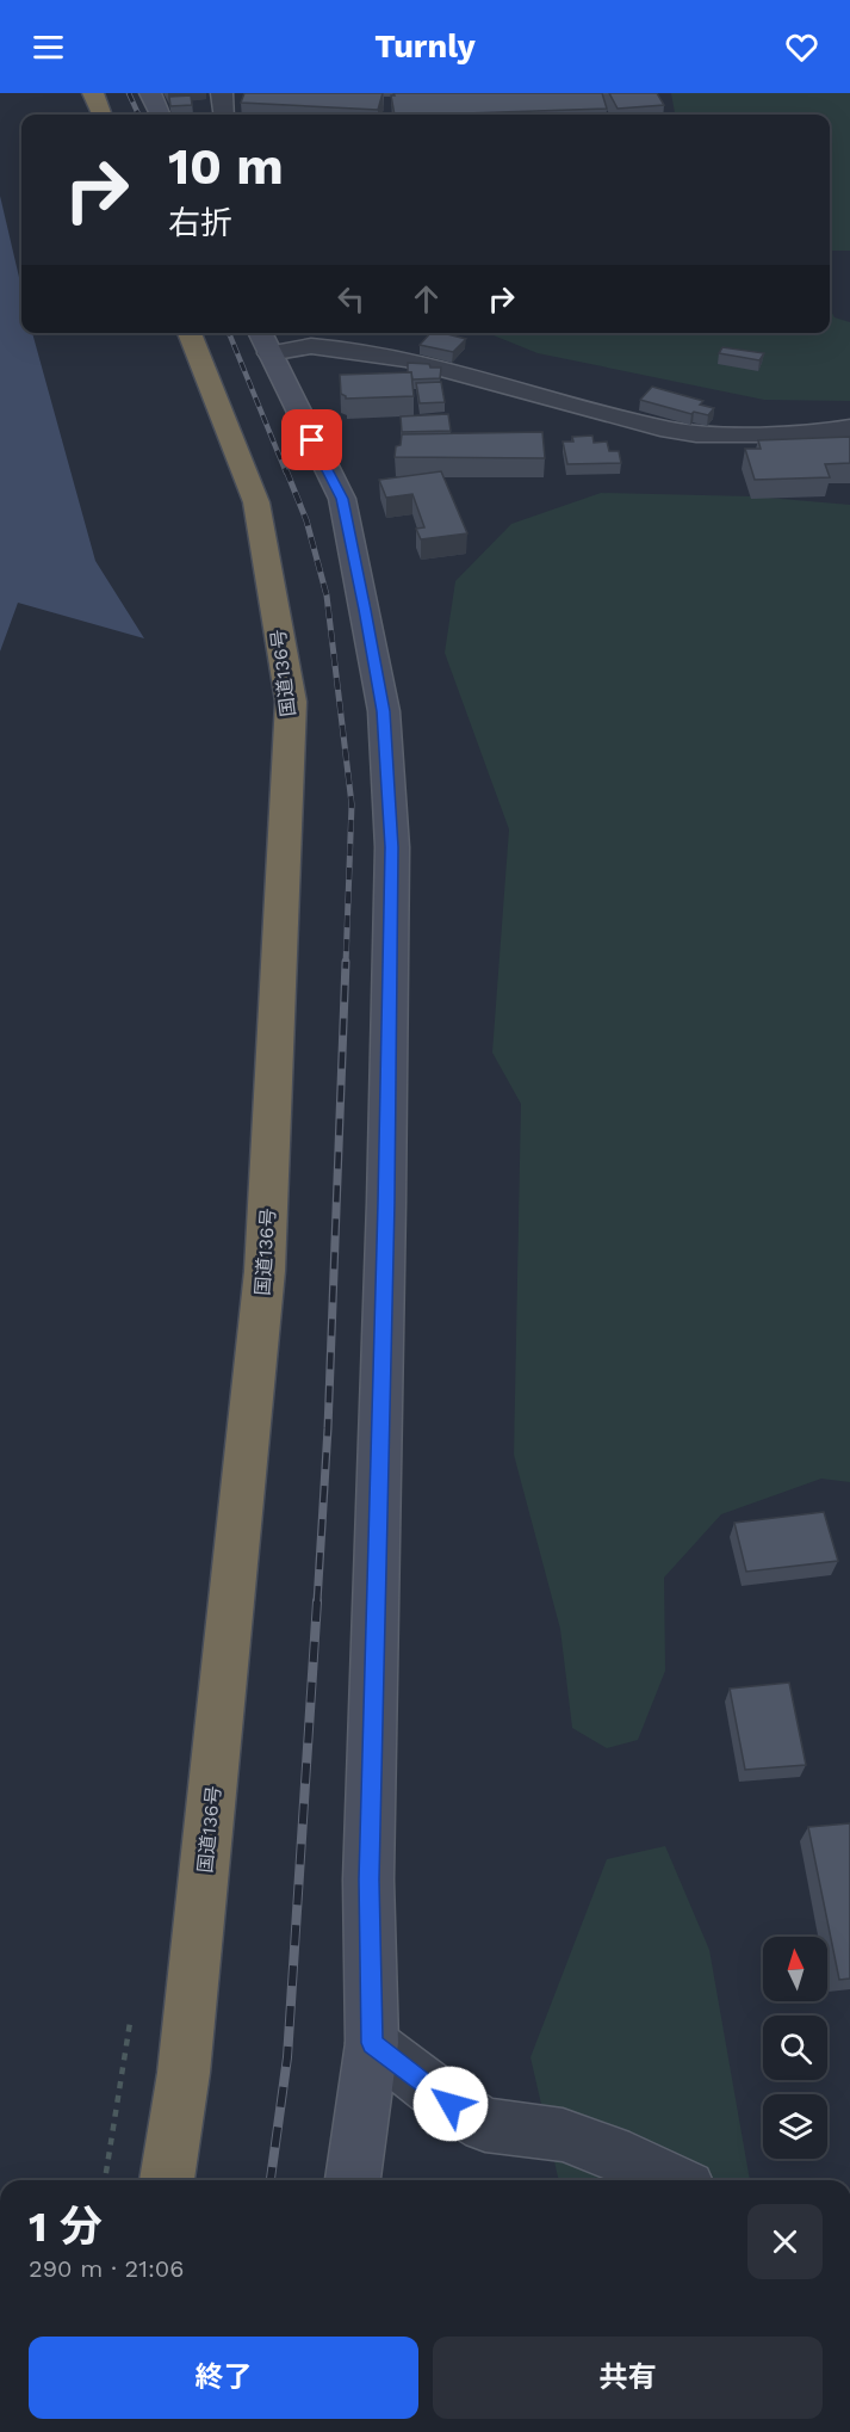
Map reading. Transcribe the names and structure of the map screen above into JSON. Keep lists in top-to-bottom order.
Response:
{
  "streets": {
    "highway": ["国道136号"]
  },
  "north": "top",
  "page": {
    "header": "Turnly",
    "turn": ["10 m", "右折"],
    "heading": ["1 分", "290 m · 21:06"],
    "buttons": ["終了", "共有"]
  }
}
